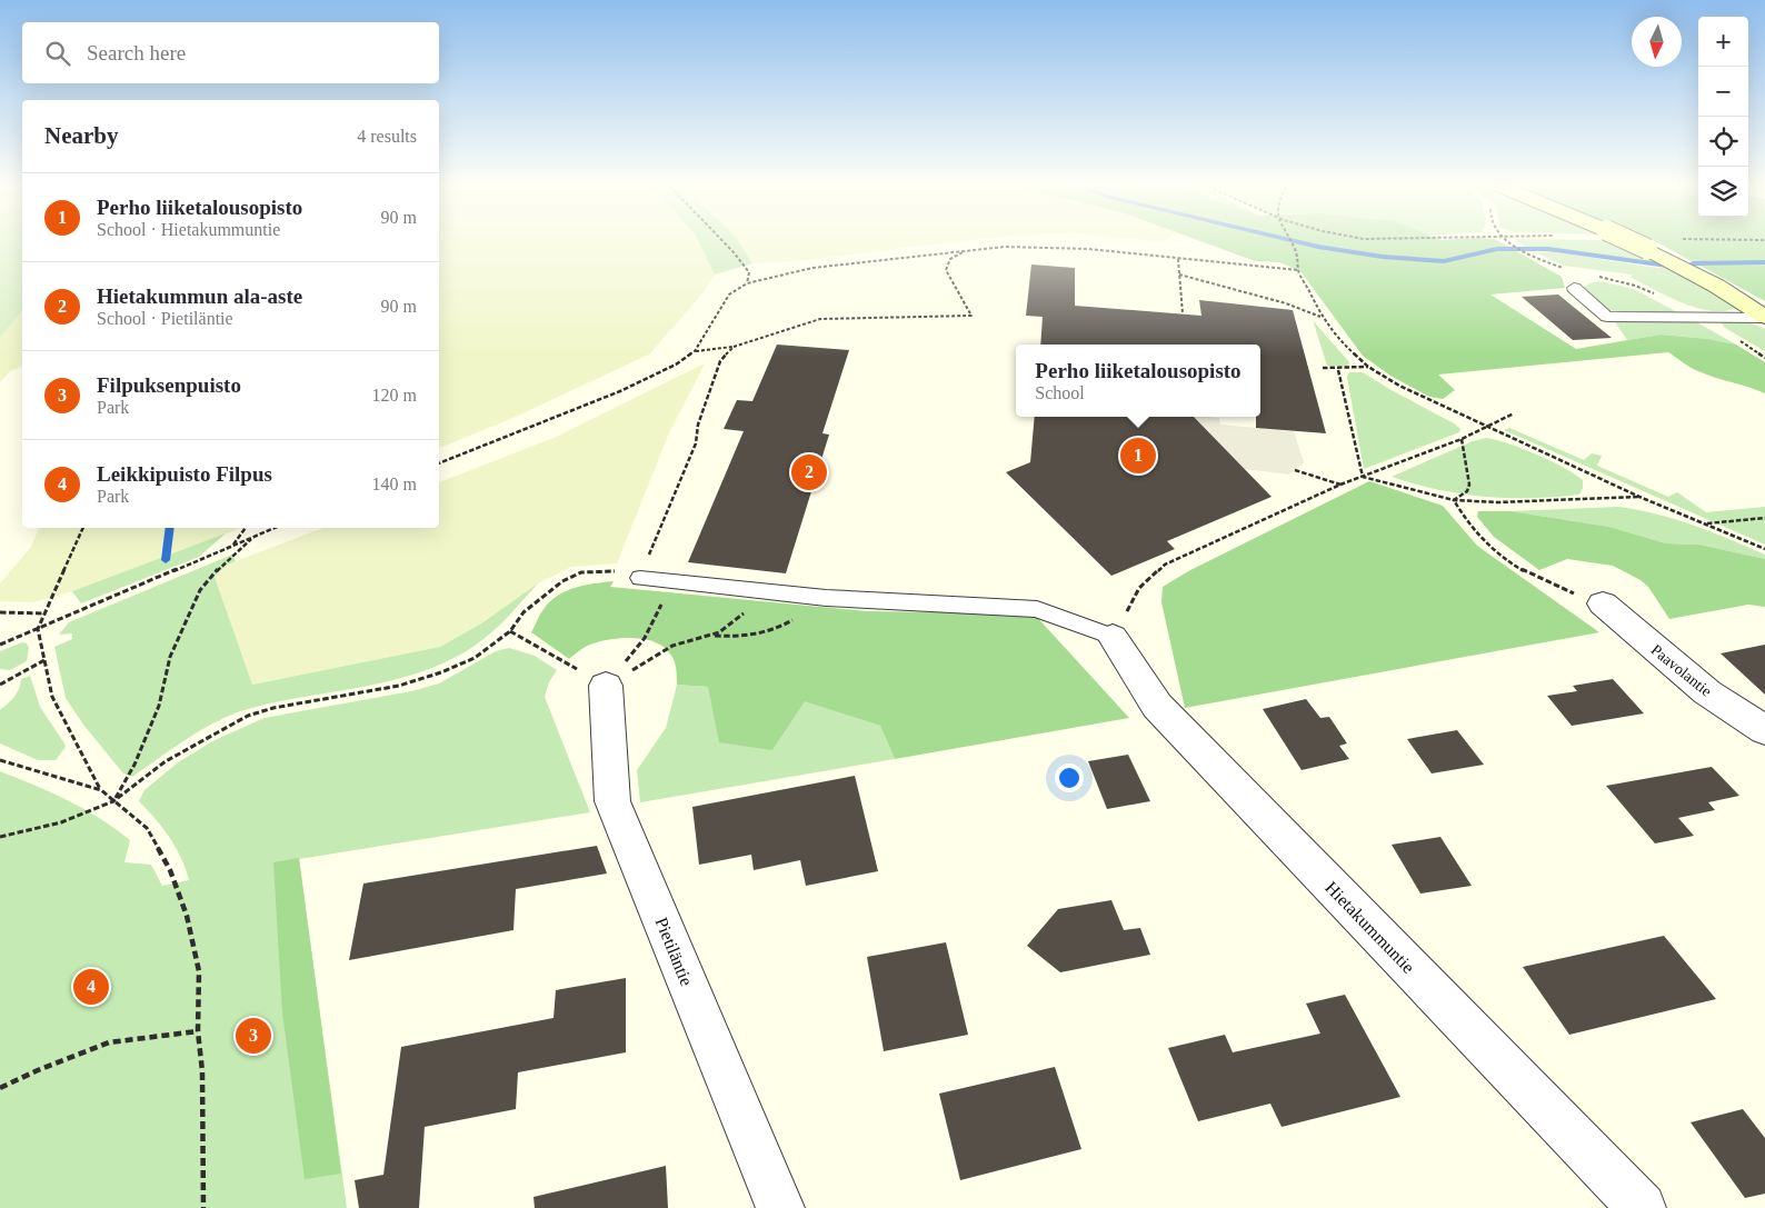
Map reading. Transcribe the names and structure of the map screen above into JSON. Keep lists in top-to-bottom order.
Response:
{
  "streets": {
    "street": ["Paavolantie", "Hietakummuntie", "Pietiläntie"]
  },
  "north": "bottom",
  "page": {
    "map_buttons": ["+", "−"],
    "search": "Search here",
    "heading": ["Nearby", "4 results"],
    "list": [
      {
        "mark": "1",
        "name": "Perho liiketalousopisto",
        "note": "School · Hietakummuntie",
        "value": "90 m"
      },
      {
        "mark": "2",
        "name": "Hietakummun ala-aste",
        "note": "School · Pietiläntie",
        "value": "90 m"
      },
      {
        "mark": "3",
        "name": "Filpuksenpuisto",
        "note": "Park",
        "value": "120 m"
      },
      {
        "mark": "4",
        "name": "Leikkipuisto Filpus",
        "note": "Park",
        "value": "140 m"
      }
    ],
    "popup": ["Perho liiketalousopisto", "School"],
    "pins": [
      "1",
      "2",
      "4",
      "3"
    ]
  }
}
